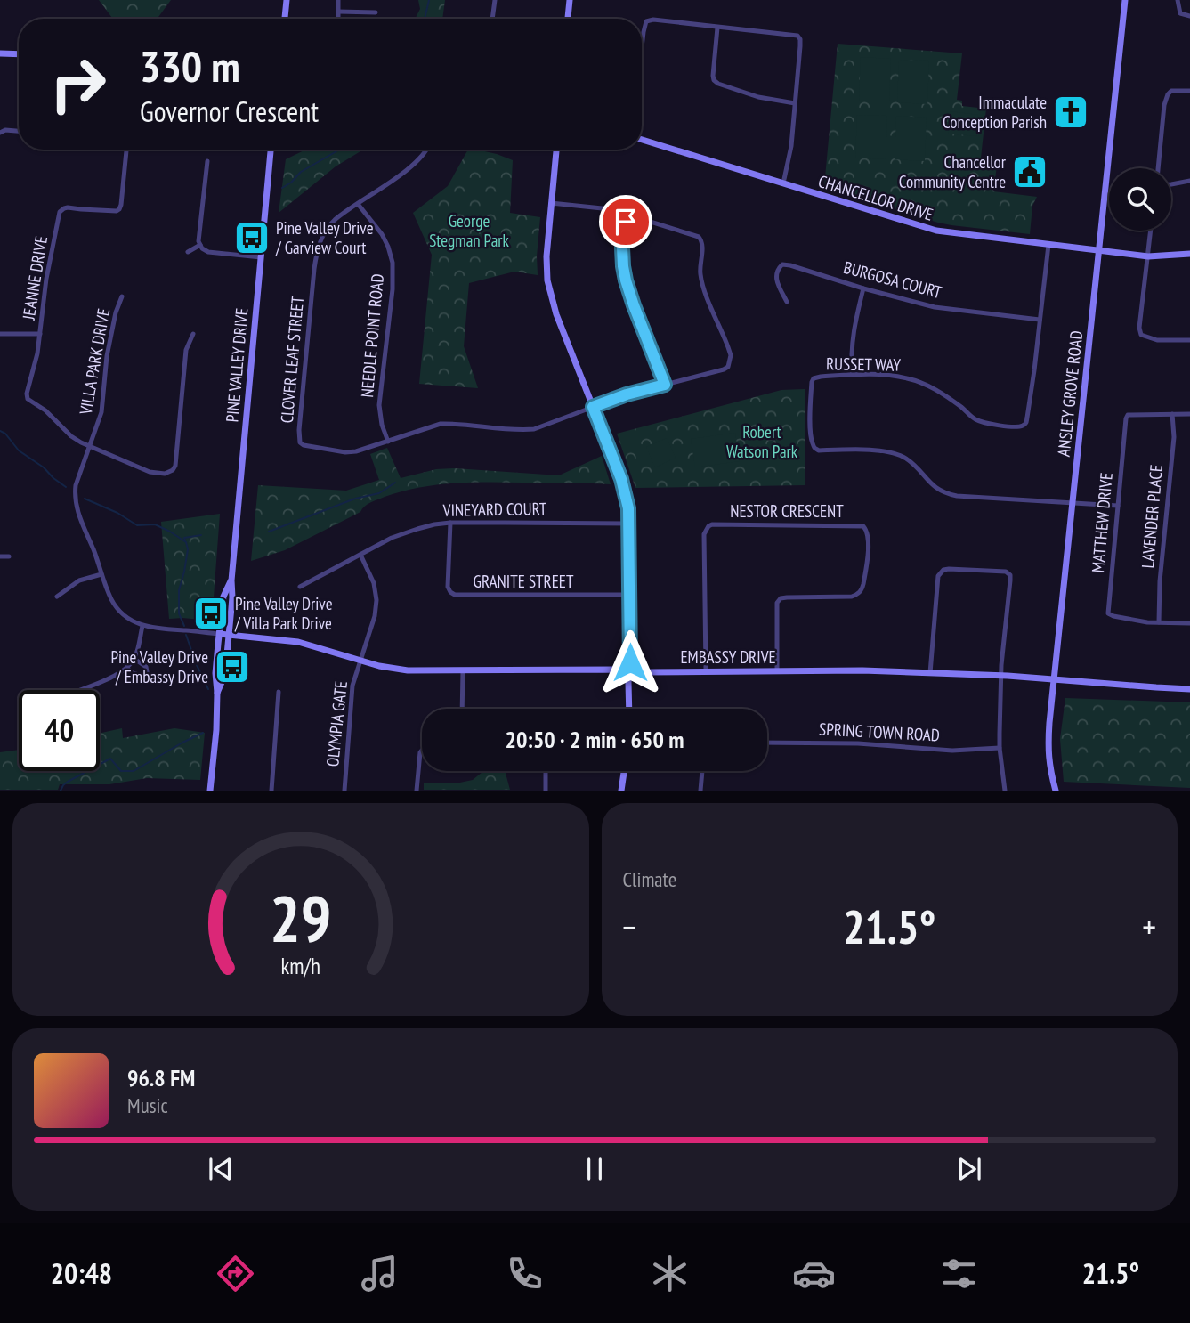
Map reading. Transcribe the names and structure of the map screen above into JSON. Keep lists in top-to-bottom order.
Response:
{
  "streets": {
    "street": [
      "CHANCELLOR DRIVE",
      "JEANNE DRIVE",
      "BURGOSA COURT",
      "NEEDLE POINT ROAD",
      "CLOVER LEAF STREET",
      "VILLA PARK DRIVE",
      "RUSSET WAY",
      "PINE VALLEY DRIVE",
      "ANSLEY GROVE ROAD",
      "VINEYARD COURT",
      "NESTOR CRESCENT",
      "LAVENDER PLACE",
      "MATTHEW DRIVE",
      "GRANITE STREET",
      "EMBASSY DRIVE",
      "OLYMPIA GATE",
      "SPRING TOWN ROAD"
    ]
  },
  "crossings": [
    ["CHANCELLOR DRIVE", "RUSSET WAY"],
    ["CHANCELLOR DRIVE", "ANSLEY GROVE ROAD"],
    ["JEANNE DRIVE", "VILLA PARK DRIVE"],
    ["BURGOSA COURT", "RUSSET WAY"],
    ["NEEDLE POINT ROAD", "CLOVER LEAF STREET"],
    ["VILLA PARK DRIVE", "PINE VALLEY DRIVE"],
    ["VILLA PARK DRIVE", "EMBASSY DRIVE"],
    ["RUSSET WAY", "ANSLEY GROVE ROAD"],
    ["PINE VALLEY DRIVE", "EMBASSY DRIVE"],
    ["ANSLEY GROVE ROAD", "EMBASSY DRIVE"],
    ["VINEYARD COURT", "GRANITE STREET"],
    ["VINEYARD COURT", "OLYMPIA GATE"],
    ["NESTOR CRESCENT", "EMBASSY DRIVE"],
    ["LAVENDER PLACE", "MATTHEW DRIVE"],
    ["EMBASSY DRIVE", "OLYMPIA GATE"]
  ],
  "parks": ["George Stegman Park", "Robert Watson Park"],
  "places": {
    "church": ["Immaculate Conception Parish"],
    "public building": ["Chancellor Community Centre"],
    "bus stop": ["Pine Valley Drive / Garview Court", "Pine Valley Drive / Villa Park Drive", "Pine Valley Drive / Embassy Drive"]
  },
  "page": {
    "turn": ["330 m", "Governor Crescent"],
    "limit": "40",
    "trip": "20:50 · 2 min · 650 m",
    "tile": "Climate",
    "heat": ["−", "21.5°", "+"],
    "song": ["96.8 FM", "Music"],
    "tabs": ["20:48", "21.5°"],
    "gauge": ["29", "km/h"]
  }
}
